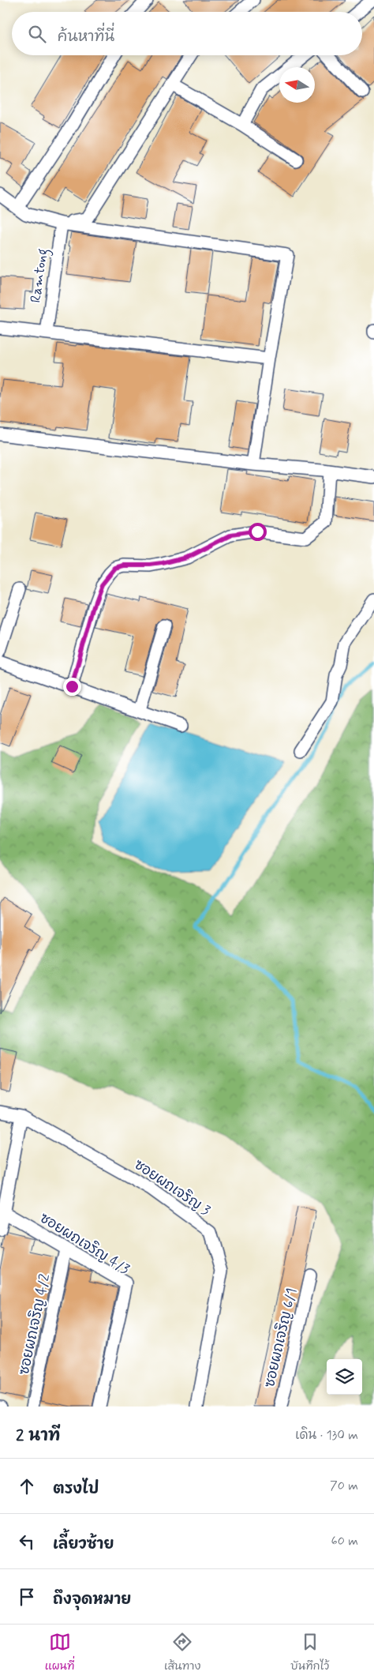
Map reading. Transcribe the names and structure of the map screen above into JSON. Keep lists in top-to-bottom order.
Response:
{
  "streets": {
    "street": [
      "Ramtong",
      "ซอยผถเจริญ 3",
      "ซอยผถเจริญ 4/3",
      "ซอยผถเจริญ 4/2",
      "ซอยผถเจริญ 6/1"
    ]
  },
  "crossings": [
    ["ซอยผถเจริญ 4/3", "ซอยผถเจริญ 4/2"]
  ],
  "north": "left",
  "page": {
    "search": "ค้นหาที่นี่",
    "heading": ["2 นาที", "เดิน · 130 m"],
    "list": [
      ["ตรงไป", "70 m"],
      ["เลี้ยวซ้าย", "60 m"],
      "ถึงจุดหมาย"
    ],
    "nav": ["แผนที่", "เส้นทาง", "บันทึกไว้"]
  }
}
